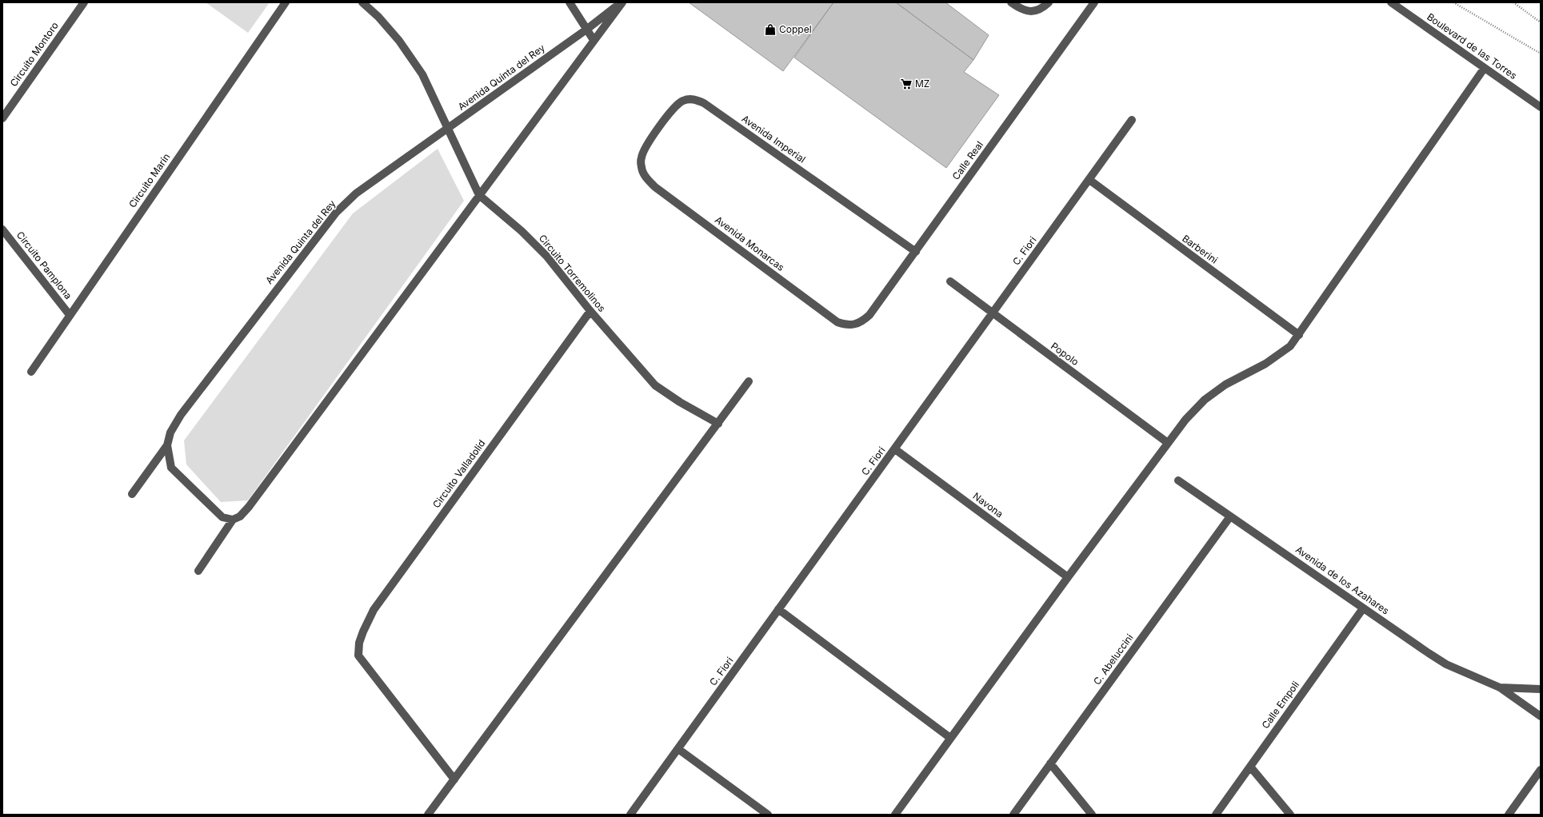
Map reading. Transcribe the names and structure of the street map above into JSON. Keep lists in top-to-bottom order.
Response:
{
  "streets": {
    "street": [
      "Boulevard de las Torres",
      "Circuito Montoro",
      "Avenida Quinta del Rey",
      "Avenida Imperial",
      "Calle Real",
      "Circuito Marín",
      "Avenida Monarcas",
      "Barberini",
      "C. Fiori",
      "Circuito Pamplona",
      "Circuito Torremolinos",
      "Popolo",
      "Circuito Valladolid",
      "Navona",
      "Avenida de los Azahares",
      "C. Abeluccini",
      "Calle Empoli"
    ]
  },
  "crossings": [
    ["Avenida Quinta del Rey", "Circuito Torremolinos"],
    ["Avenida Imperial", "Calle Real"],
    ["Avenida Imperial", "Avenida Monarcas"],
    ["Calle Real", "Avenida Monarcas"],
    ["Circuito Marín", "Circuito Pamplona"],
    ["Barberini", "C. Fiori"],
    ["C. Fiori", "Popolo"],
    ["C. Fiori", "Navona"],
    ["Circuito Torremolinos", "Circuito Valladolid"],
    ["Avenida de los Azahares", "C. Abeluccini"],
    ["Avenida de los Azahares", "Calle Empoli"]
  ],
  "places": {
    "shop": ["Coppel"],
    "supermarket": ["MZ"]
  }
}
